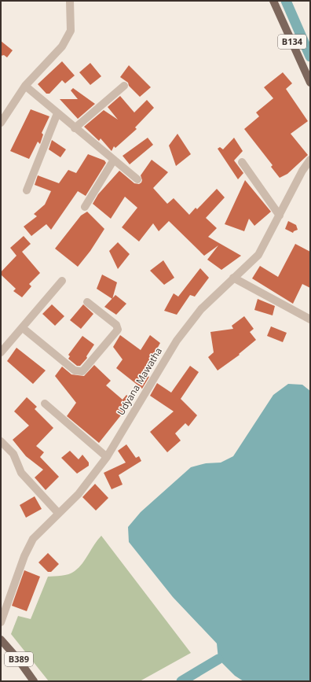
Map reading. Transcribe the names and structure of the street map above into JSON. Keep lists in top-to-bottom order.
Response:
{
  "streets": {
    "main road": ["B134", "B389"],
    "street": ["Udyana Mawatha"]
  }
}
